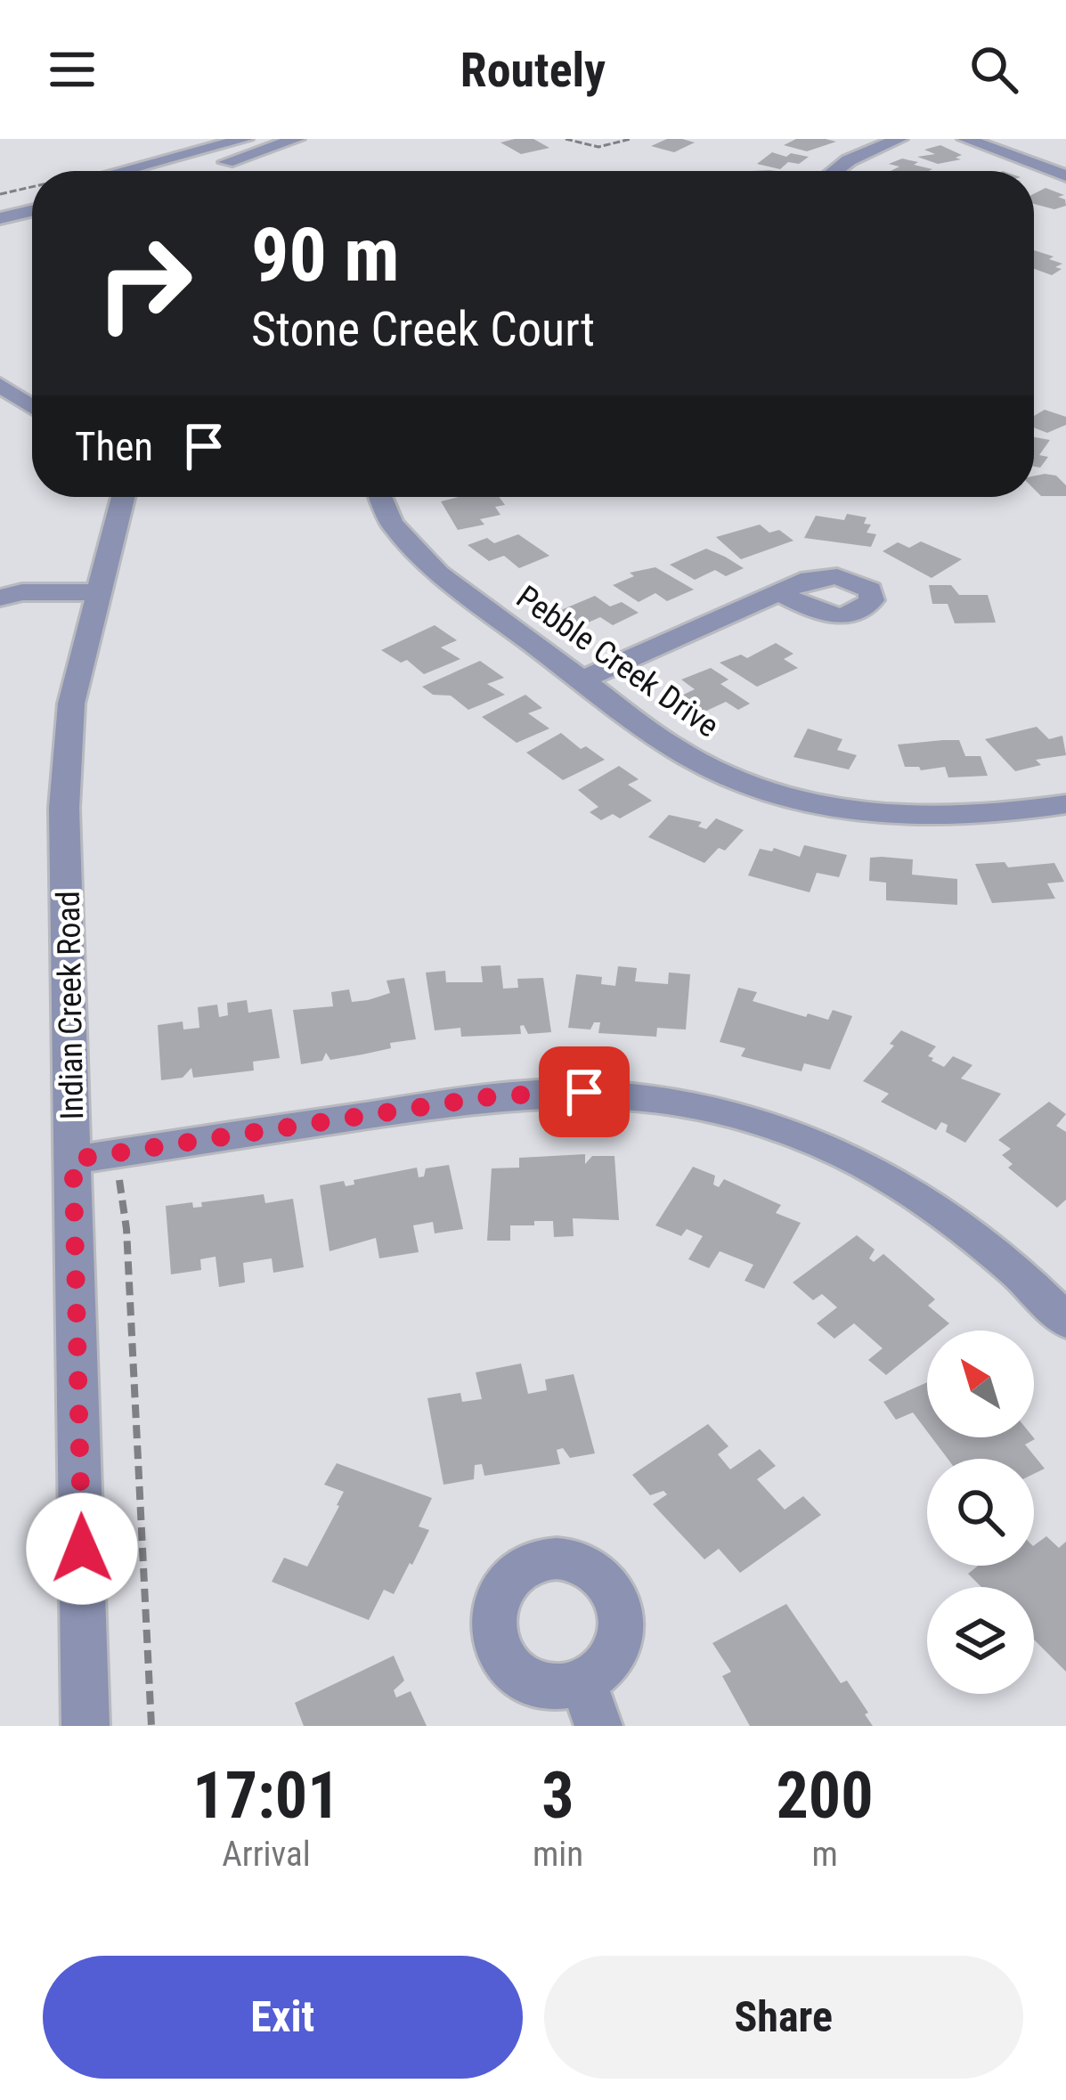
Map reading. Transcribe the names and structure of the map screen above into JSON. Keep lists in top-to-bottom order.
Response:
{
  "streets": {
    "street": ["Pebble Creek Drive", "Indian Creek Road"]
  },
  "north": "top left",
  "page": {
    "header": "Routely",
    "turn": ["90 m", "Stone Creek Court"],
    "then": "Then",
    "eta": [
      "17:01",
      "Arrival",
      "3",
      "min",
      "200",
      "m"
    ],
    "buttons": ["Exit", "Share"]
  }
}
